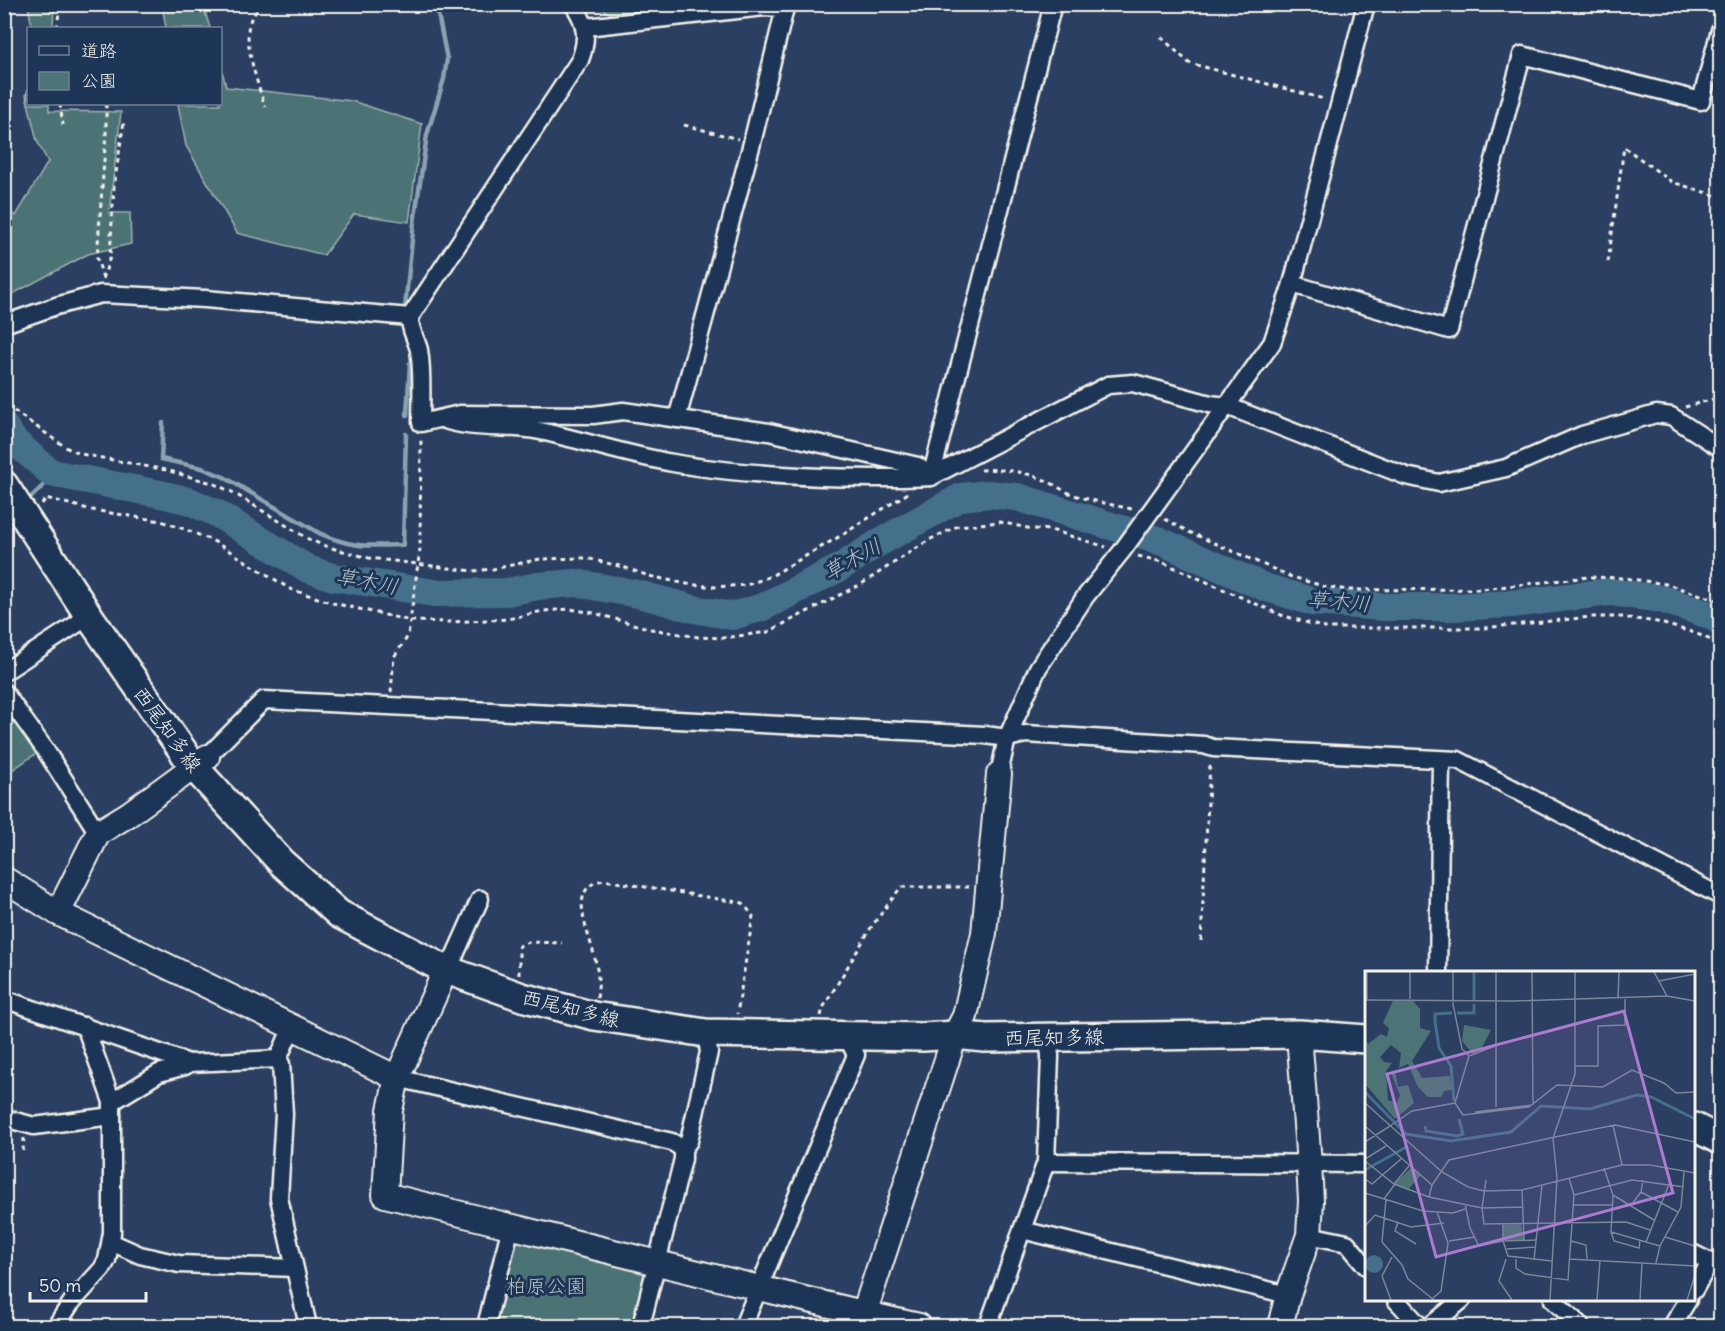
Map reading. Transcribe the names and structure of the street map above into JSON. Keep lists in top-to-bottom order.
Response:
{
  "streets": {
    "main road": ["西尾知多線"]
  },
  "water": ["草木川"],
  "parks": ["柏原公園"],
  "legend": ["道路", "公園"],
  "scale_bar": "50 m"
}
